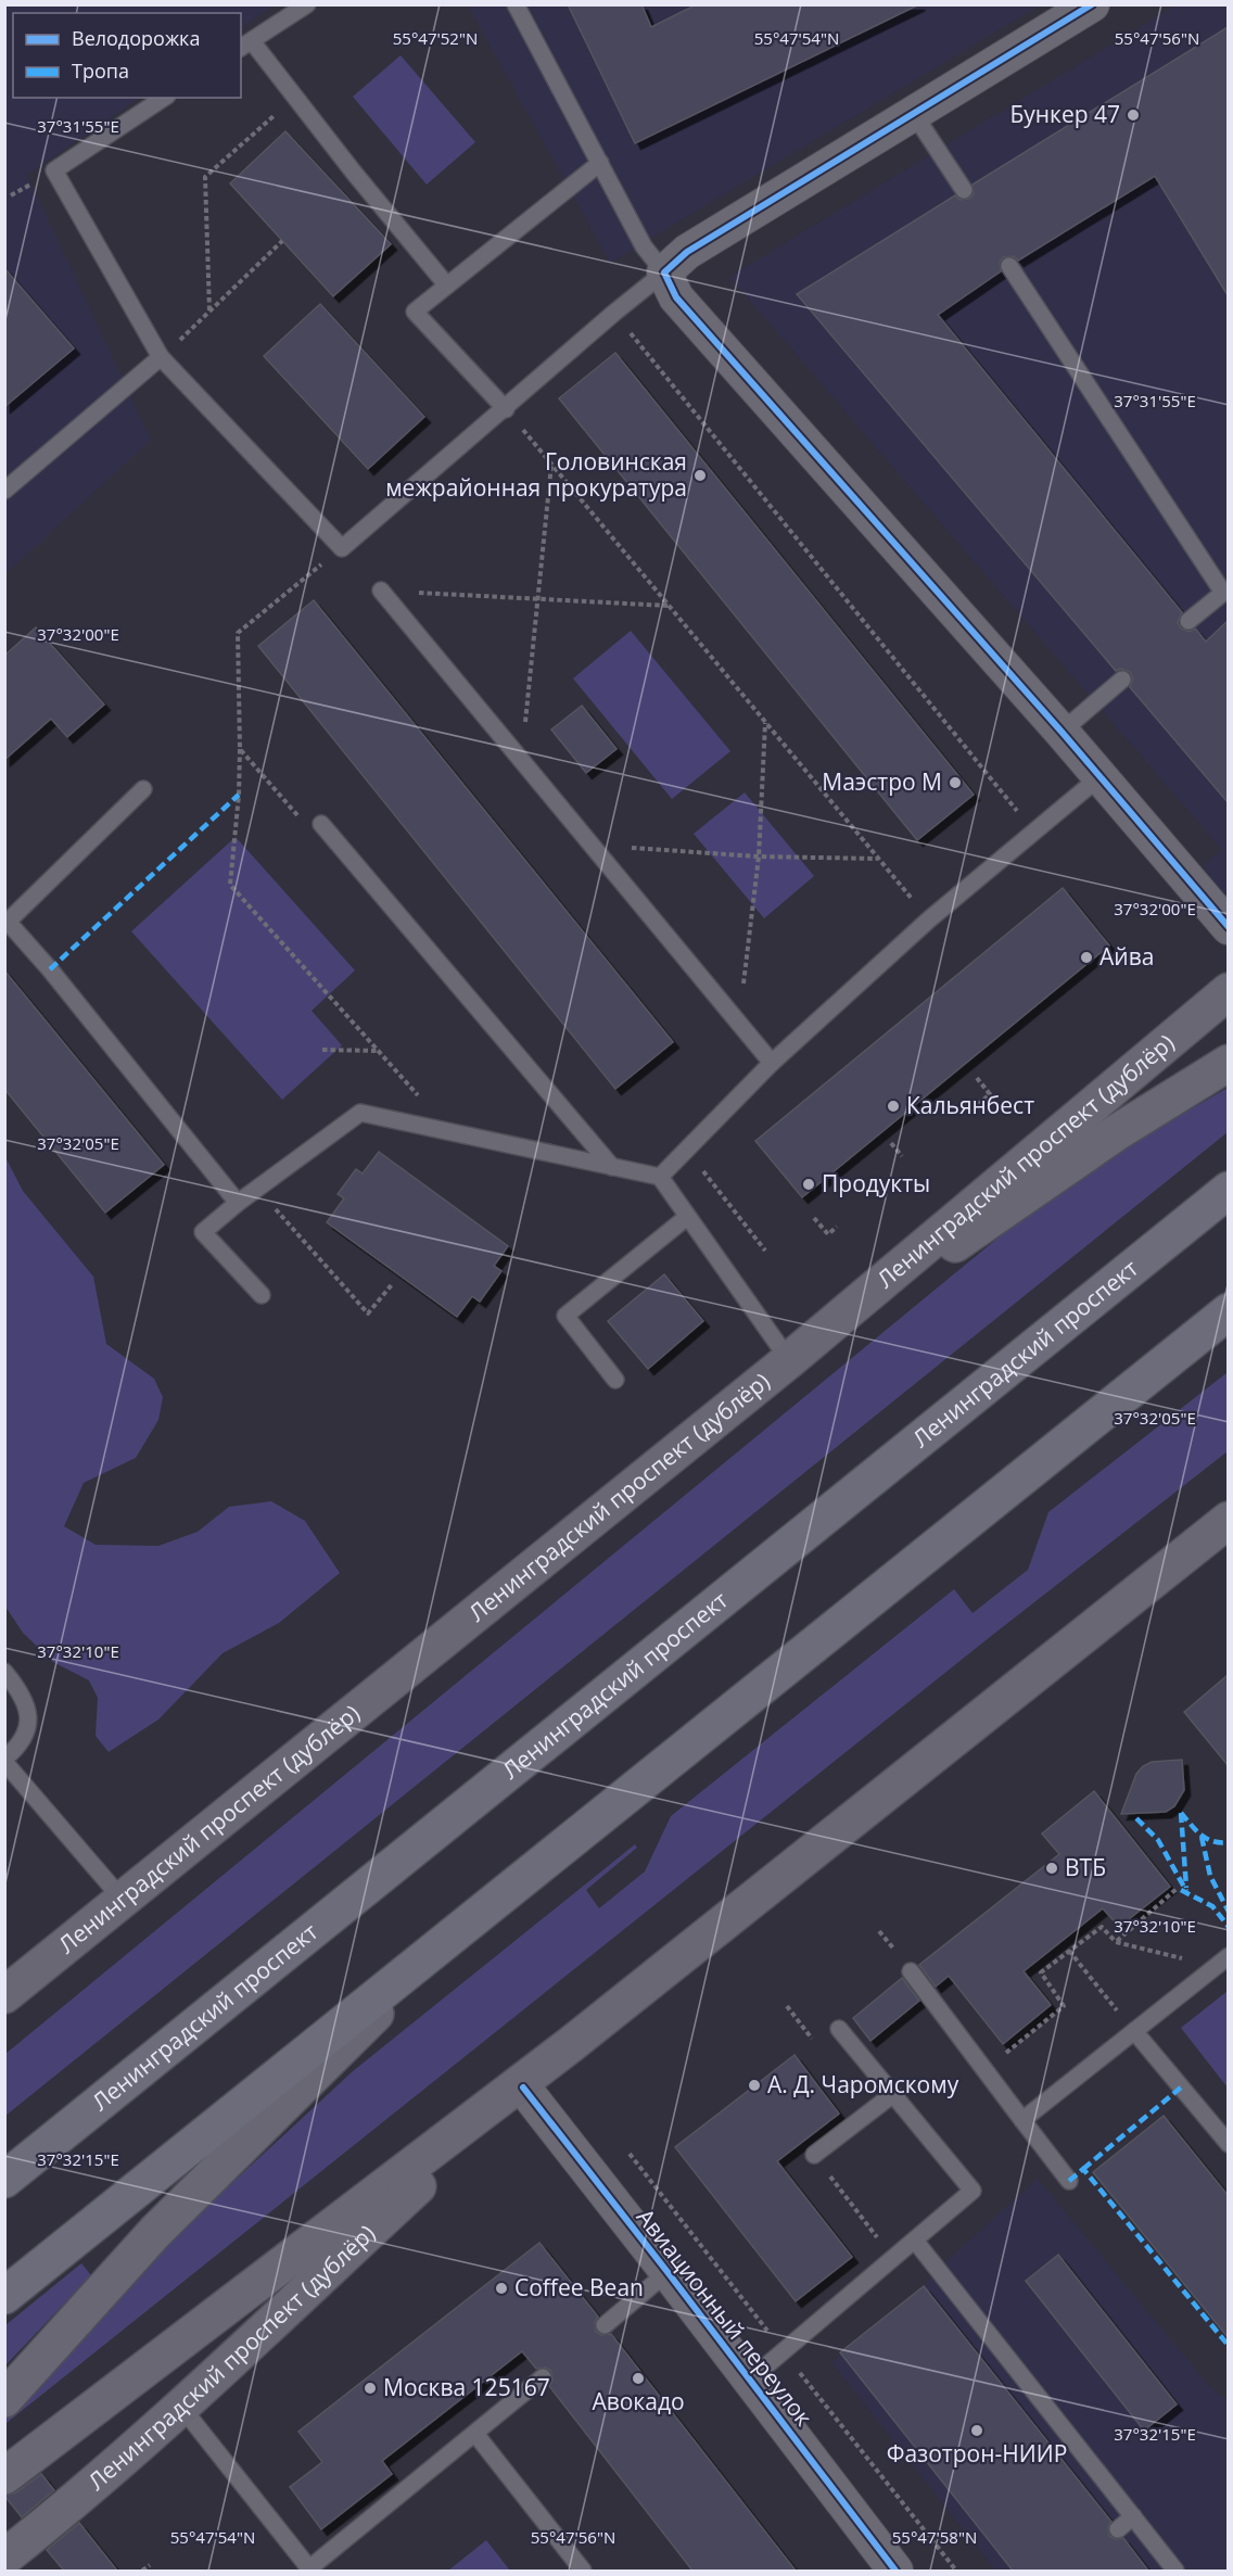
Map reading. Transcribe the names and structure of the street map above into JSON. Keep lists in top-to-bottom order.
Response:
{
  "streets": {
    "main road": ["Ленинградский проспект (дублёр)", "Ленинградский проспект"],
    "street": ["Авиационный переулок"]
  },
  "crossings": [
    ["Ленинградский проспект (дублёр)", "Авиационный переулок"]
  ],
  "places": [
    "Бункер 47",
    "Головинская межрайонная прокуратура",
    "Маэстро М",
    "Айва",
    "Кальянбест",
    "Продукты",
    "ВТБ",
    "А. Д. Чаромскому",
    "Coffee Bean",
    "Авокадо",
    "Москва 125167",
    "Фазотрон-НИИР"
  ],
  "legend": ["Велодорожка", "Тропа"],
  "coordinates": [
    "55°47'52\"N",
    "55°47'54\"N",
    "55°47'56\"N",
    "37°31'55\"E",
    "37°32'00\"E",
    "37°32'05\"E",
    "37°32'10\"E",
    "37°32'15\"E",
    "55°47'58\"N"
  ]
}
